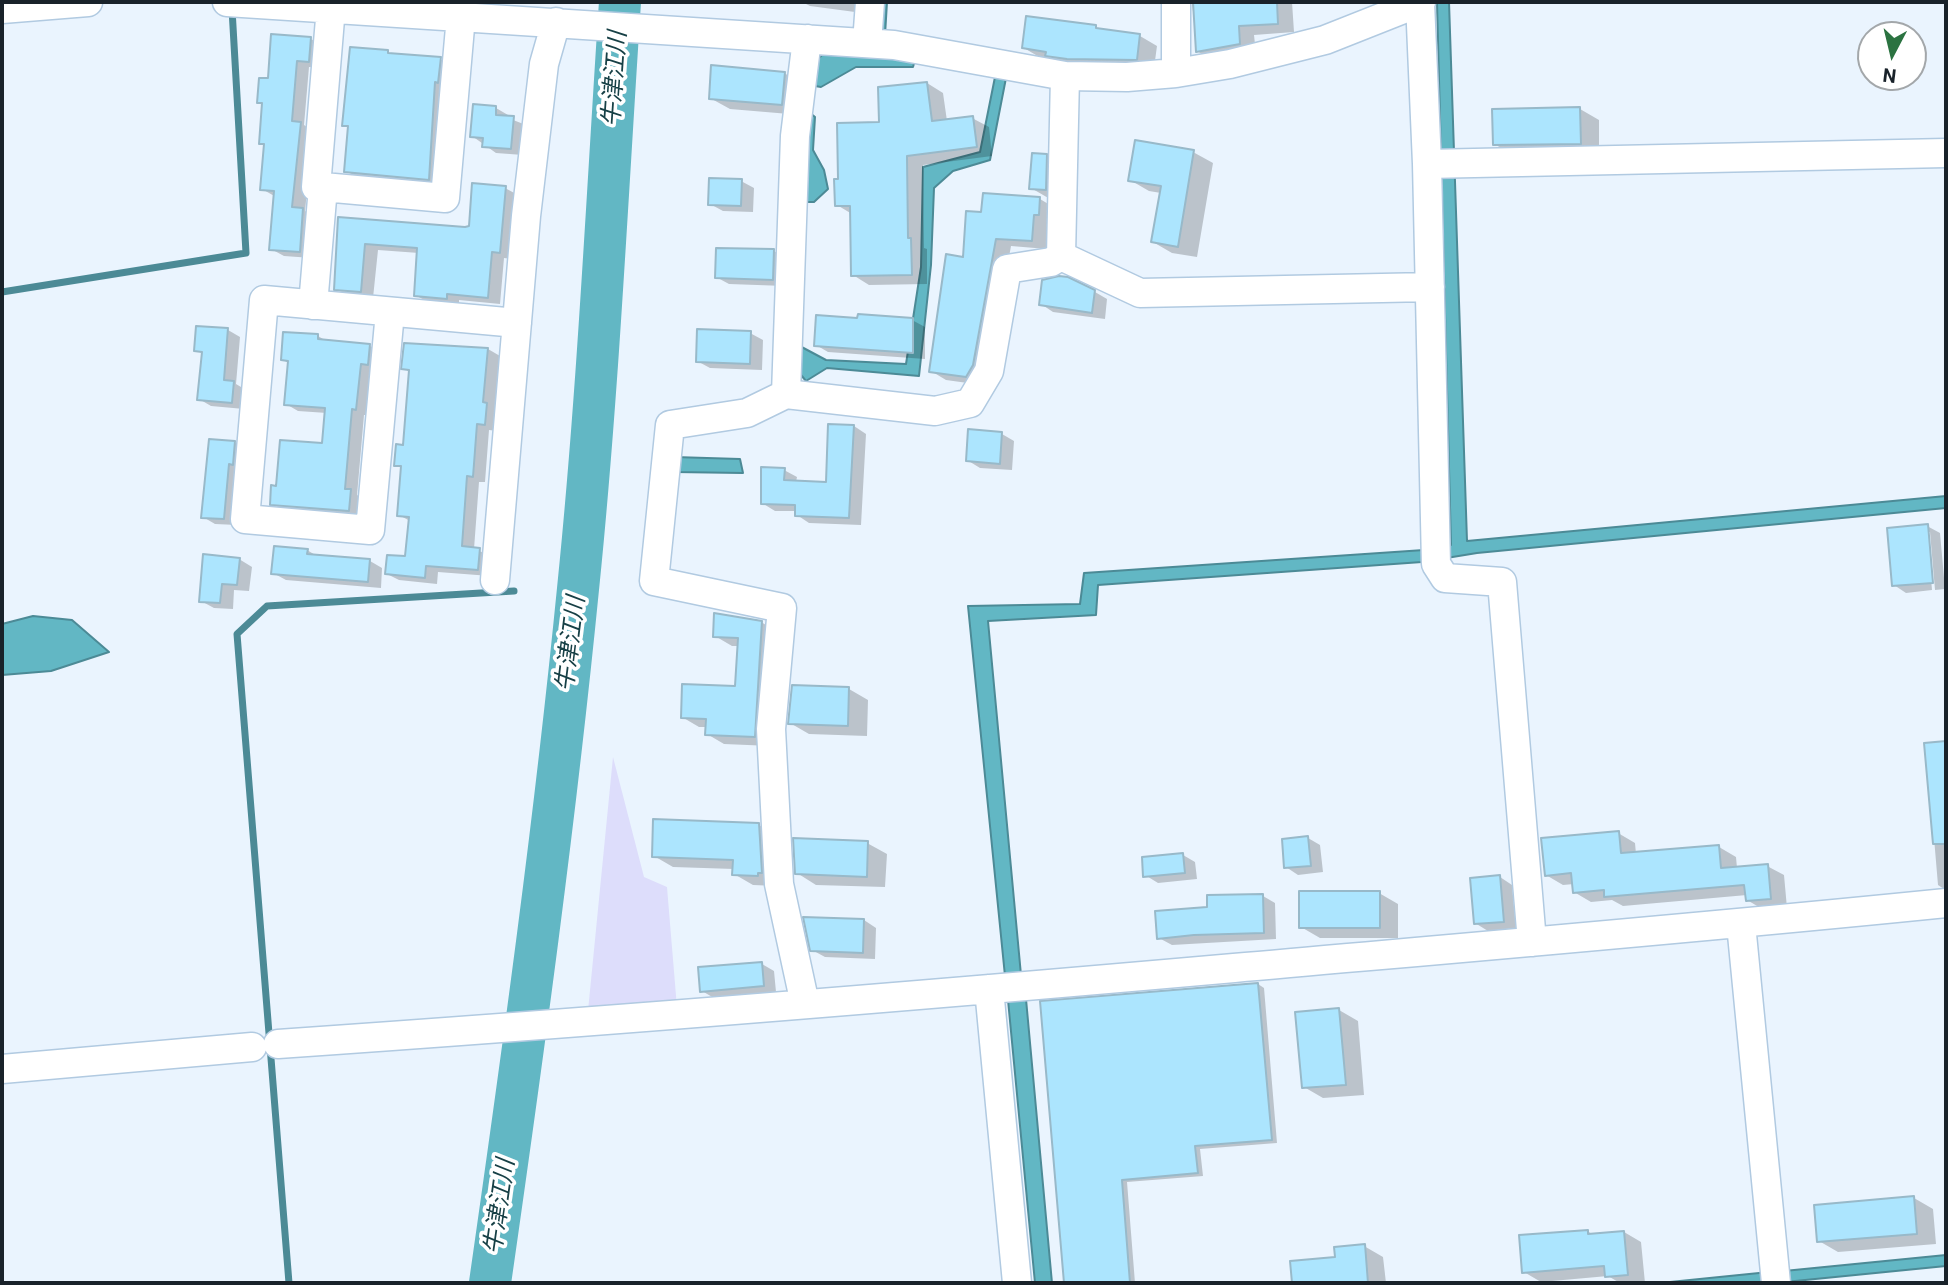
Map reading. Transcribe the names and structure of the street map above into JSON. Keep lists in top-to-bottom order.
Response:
{
  "water": ["牛津江川"],
  "north": "bottom"
}
